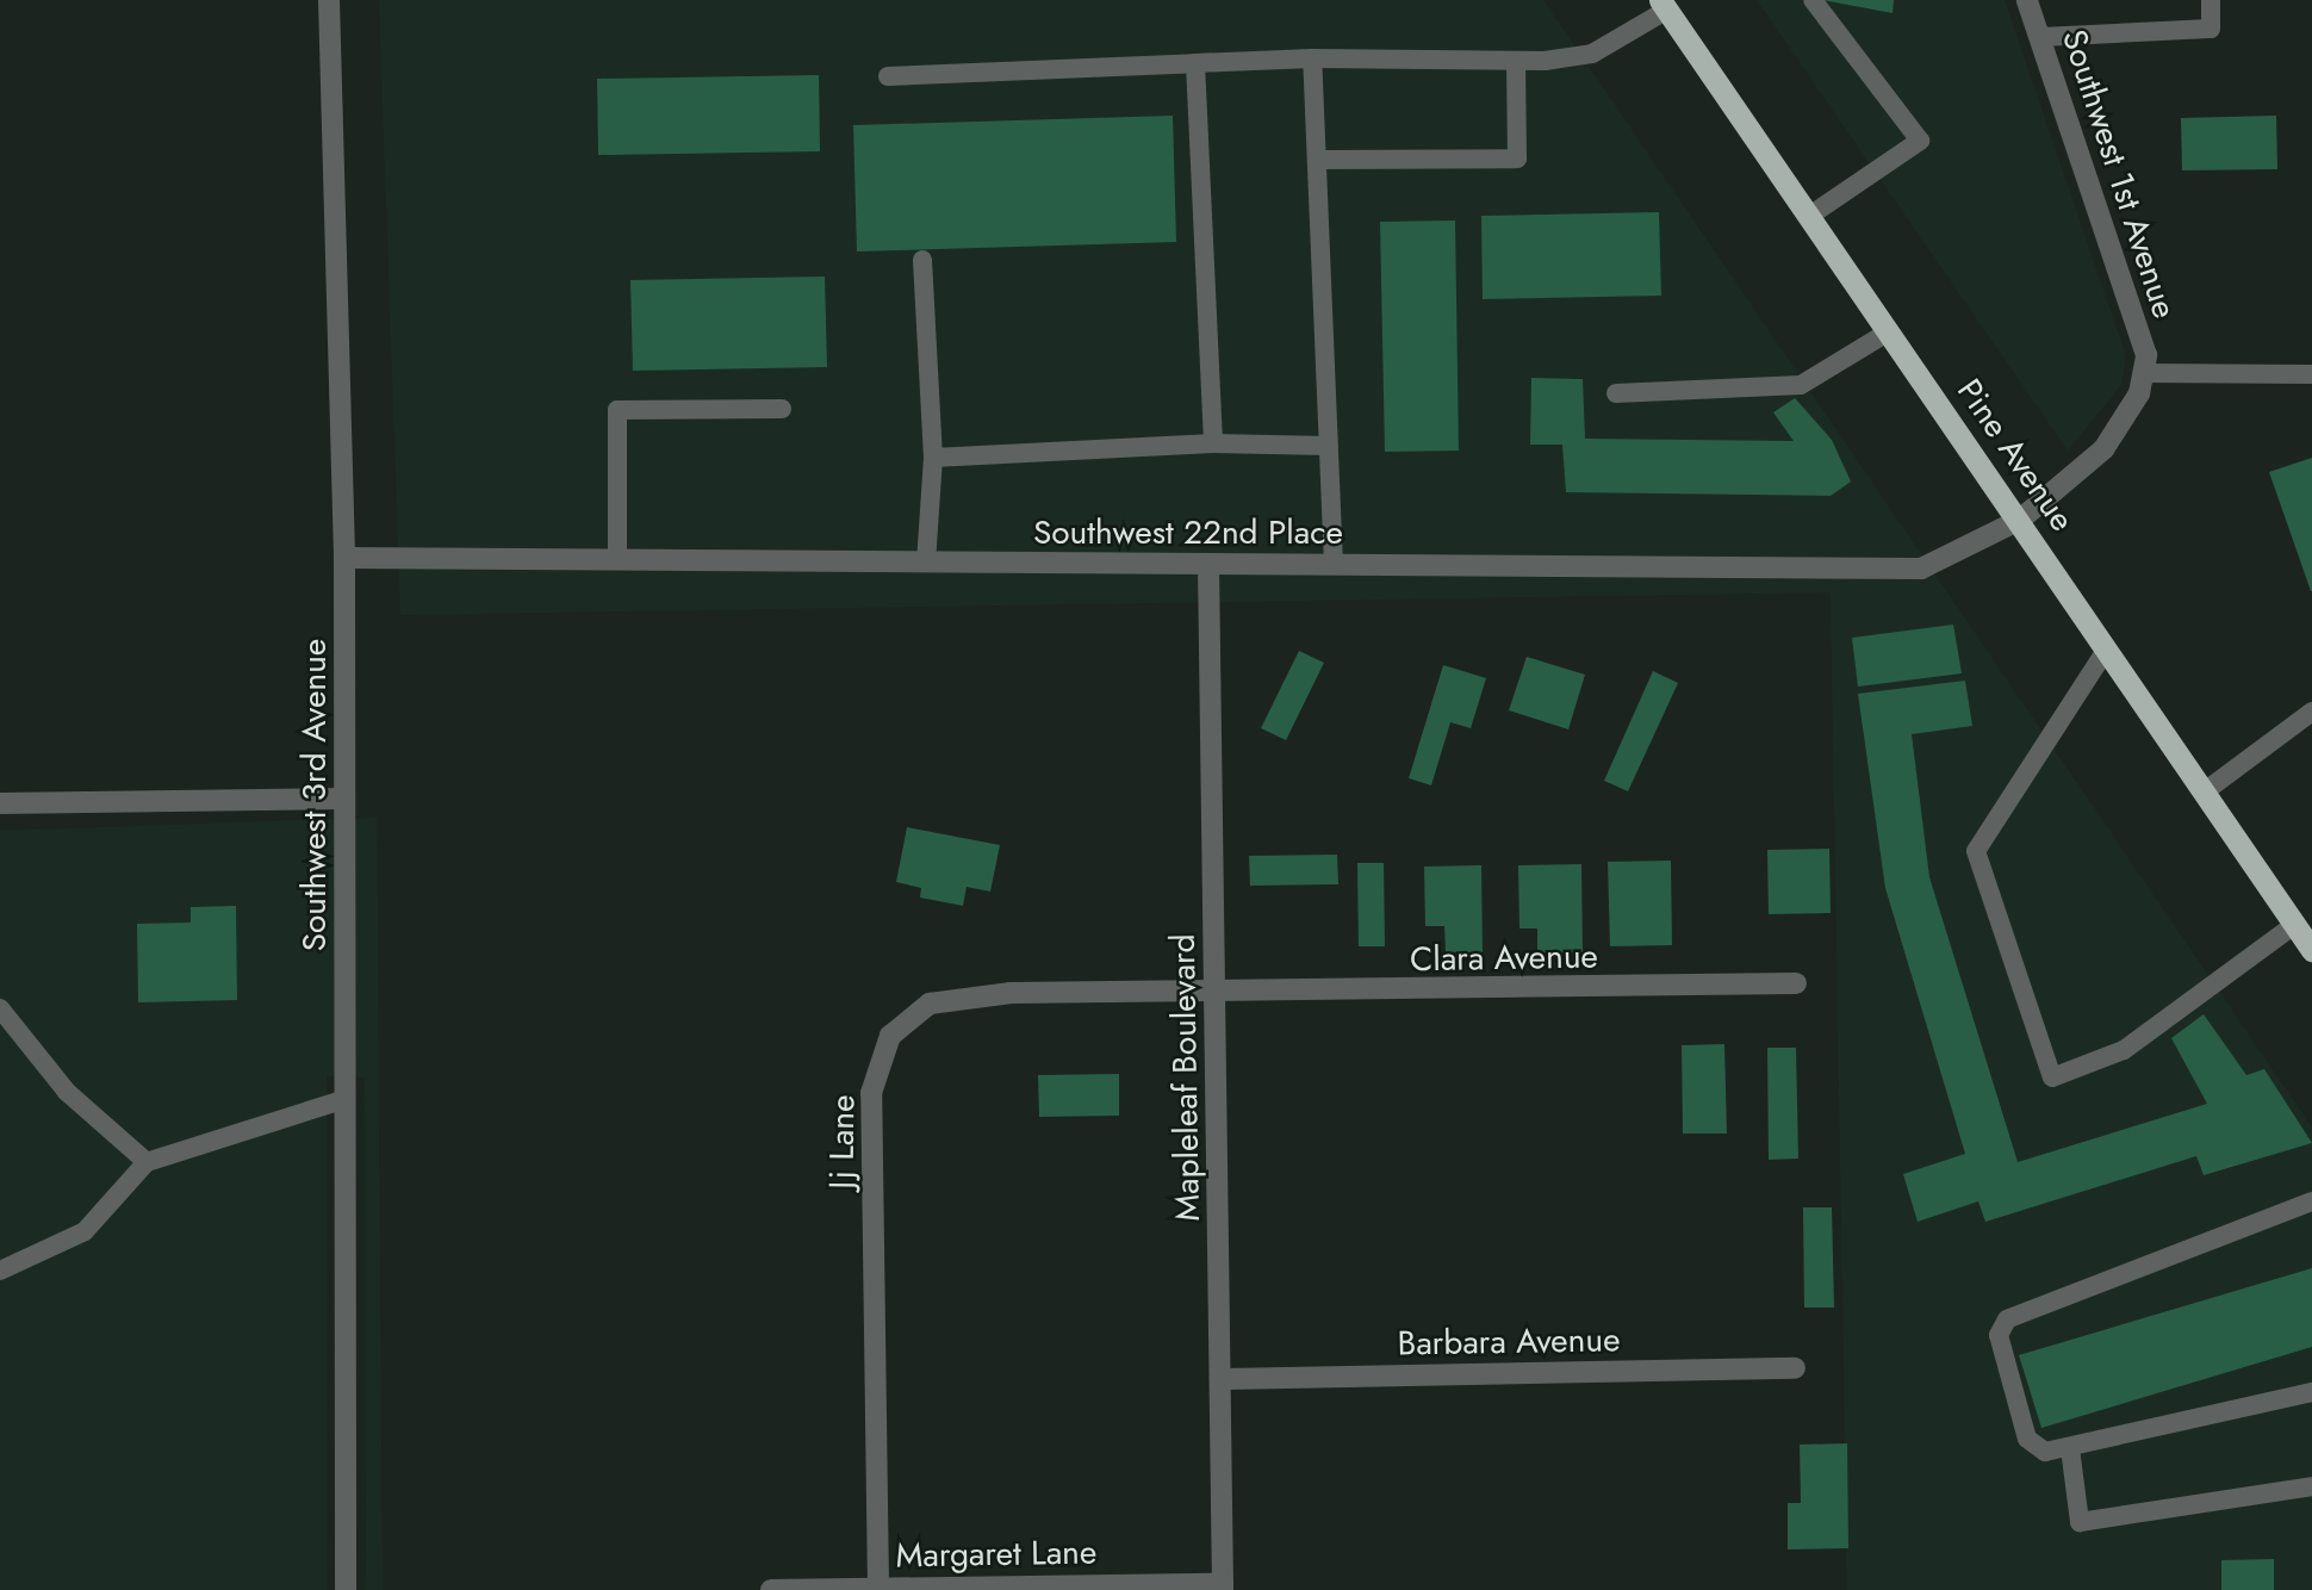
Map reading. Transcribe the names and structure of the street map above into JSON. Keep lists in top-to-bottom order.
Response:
{
  "streets": {
    "highway": ["Pine Avenue"],
    "street": [
      "Southwest 1st Avenue",
      "Southwest 22nd Place",
      "Southwest 3rd Avenue",
      "Clara Avenue",
      "Mapleleaf Boulevard",
      "Jj Lane",
      "Barbara Avenue",
      "Margaret Lane"
    ]
  },
  "crossings": [
    ["Southwest 1st Avenue", "Pine Avenue"],
    ["Southwest 1st Avenue", "Southwest 22nd Place"],
    ["Pine Avenue", "Southwest 22nd Place"],
    ["Southwest 22nd Place", "Southwest 3rd Avenue"],
    ["Southwest 22nd Place", "Mapleleaf Boulevard"],
    ["Clara Avenue", "Mapleleaf Boulevard"],
    ["Clara Avenue", "Jj Lane"],
    ["Mapleleaf Boulevard", "Jj Lane"],
    ["Mapleleaf Boulevard", "Barbara Avenue"],
    ["Mapleleaf Boulevard", "Margaret Lane"],
    ["Jj Lane", "Margaret Lane"]
  ]
}
